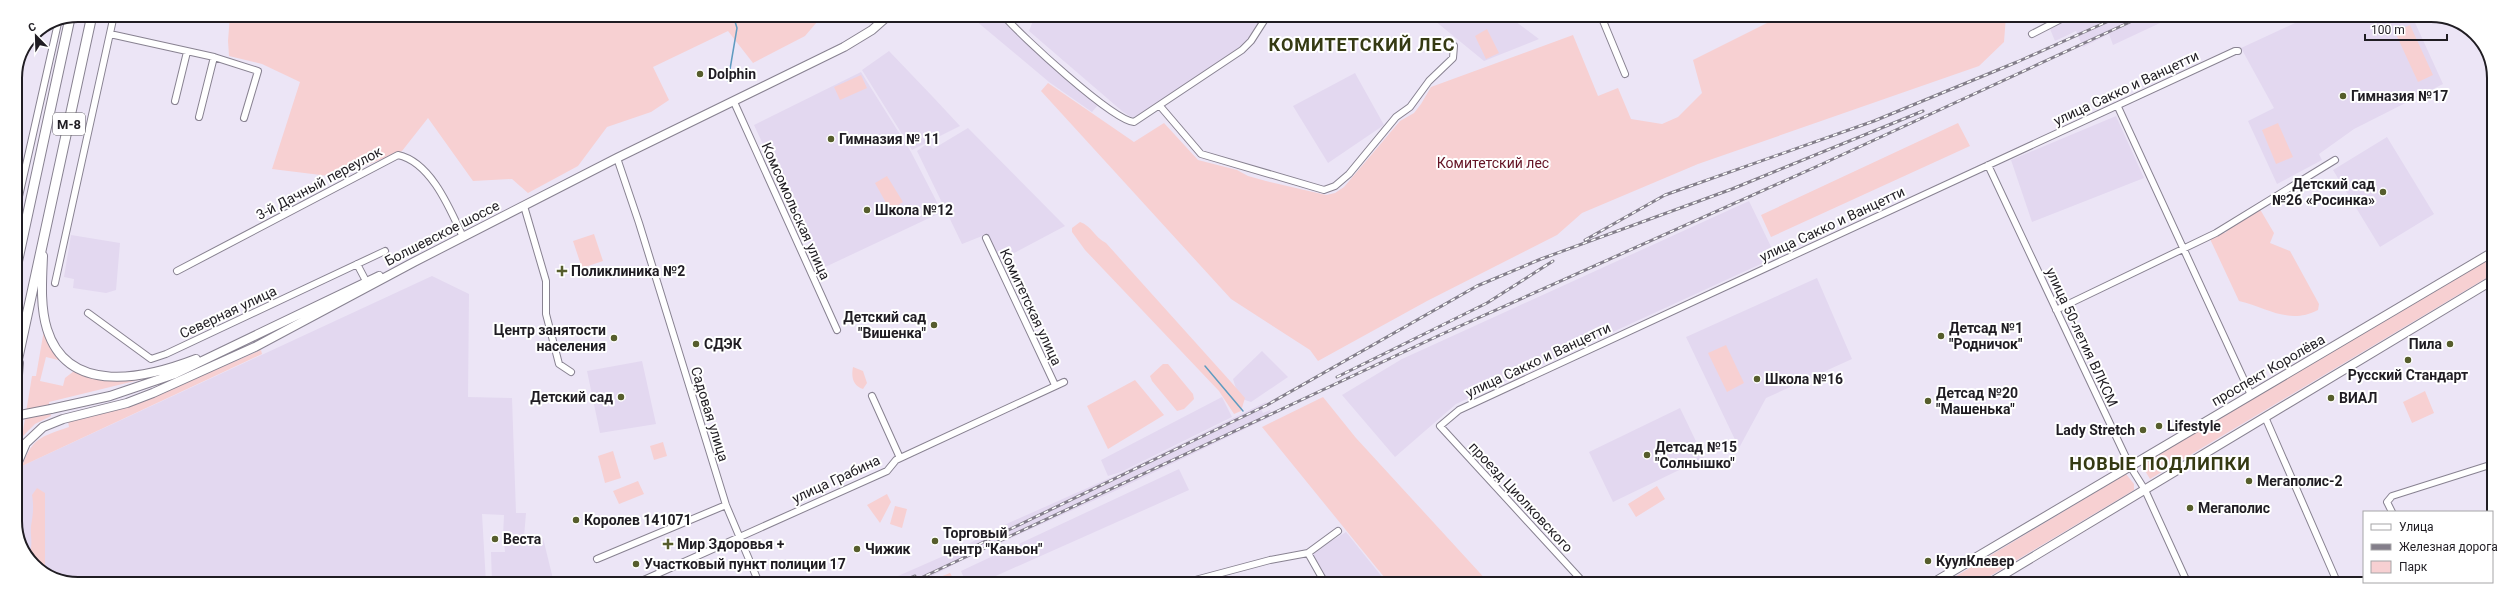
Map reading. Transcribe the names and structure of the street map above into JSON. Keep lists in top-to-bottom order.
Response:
{
  "streets": {
    "highway": ["М-8"],
    "main road": ["Болшевское шоссе", "проспект Королёва"],
    "street": [
      "улица Сакко и Ванцетти",
      "3-й Дачный переулок",
      "Комсомольская улица",
      "Комитетская улица",
      "Северная улица",
      "улица 50-летия ВЛКСМ",
      "Садовая улица",
      "улица Грабина",
      "проезд Циолковского"
    ]
  },
  "crossings": [
    ["улица Сакко и Ванцетти", "улица 50-летия ВЛКСМ"],
    ["улица Сакко и Ванцетти", "проезд Циолковского"],
    ["3-й Дачный переулок", "Болшевское шоссе"],
    ["Комсомольская улица", "Болшевское шоссе"],
    ["Болшевское шоссе", "Садовая улица"],
    ["Комитетская улица", "улица Грабина"],
    ["улица 50-летия ВЛКСМ", "проспект Королёва"],
    ["Садовая улица", "улица Грабина"]
  ],
  "districts": ["КОМИТЕТСКИЙ ЛЕС", "НОВЫЕ ПОДЛИПКИ"],
  "parks": ["Комитетский лес"],
  "places": {
    "other": [
      "Dolphin",
      "Гимназия №17",
      "Гимназия № 11",
      "Детский сад №26 «Росинка»",
      "Школа №12",
      "Детский сад \"Вишенка\"",
      "Детсад №1 \"Родничок\"",
      "Центр занятости населения",
      "СДЭК",
      "Пила",
      "Русский Стандарт",
      "Школа №16",
      "Детский сад",
      "ВИАЛ",
      "Детсад №20 \"Машенька\"",
      "Lifestyle",
      "Lady Stretch",
      "Детсад №15 \"Солнышко\"",
      "Мегаполис-2",
      "Мегаполис",
      "Королев 141071",
      "Веста",
      "Торговый центр \"Каньон\"",
      "Чижик",
      "КуулКлевер",
      "Участковый пункт полиции 17"
    ],
    "health": ["Поликлиника №2", "Мир Здоровья +"]
  },
  "legend": ["Улица", "Железная дорога", "Парк"],
  "scale_bar": "100 m",
  "north": "top left"
}
